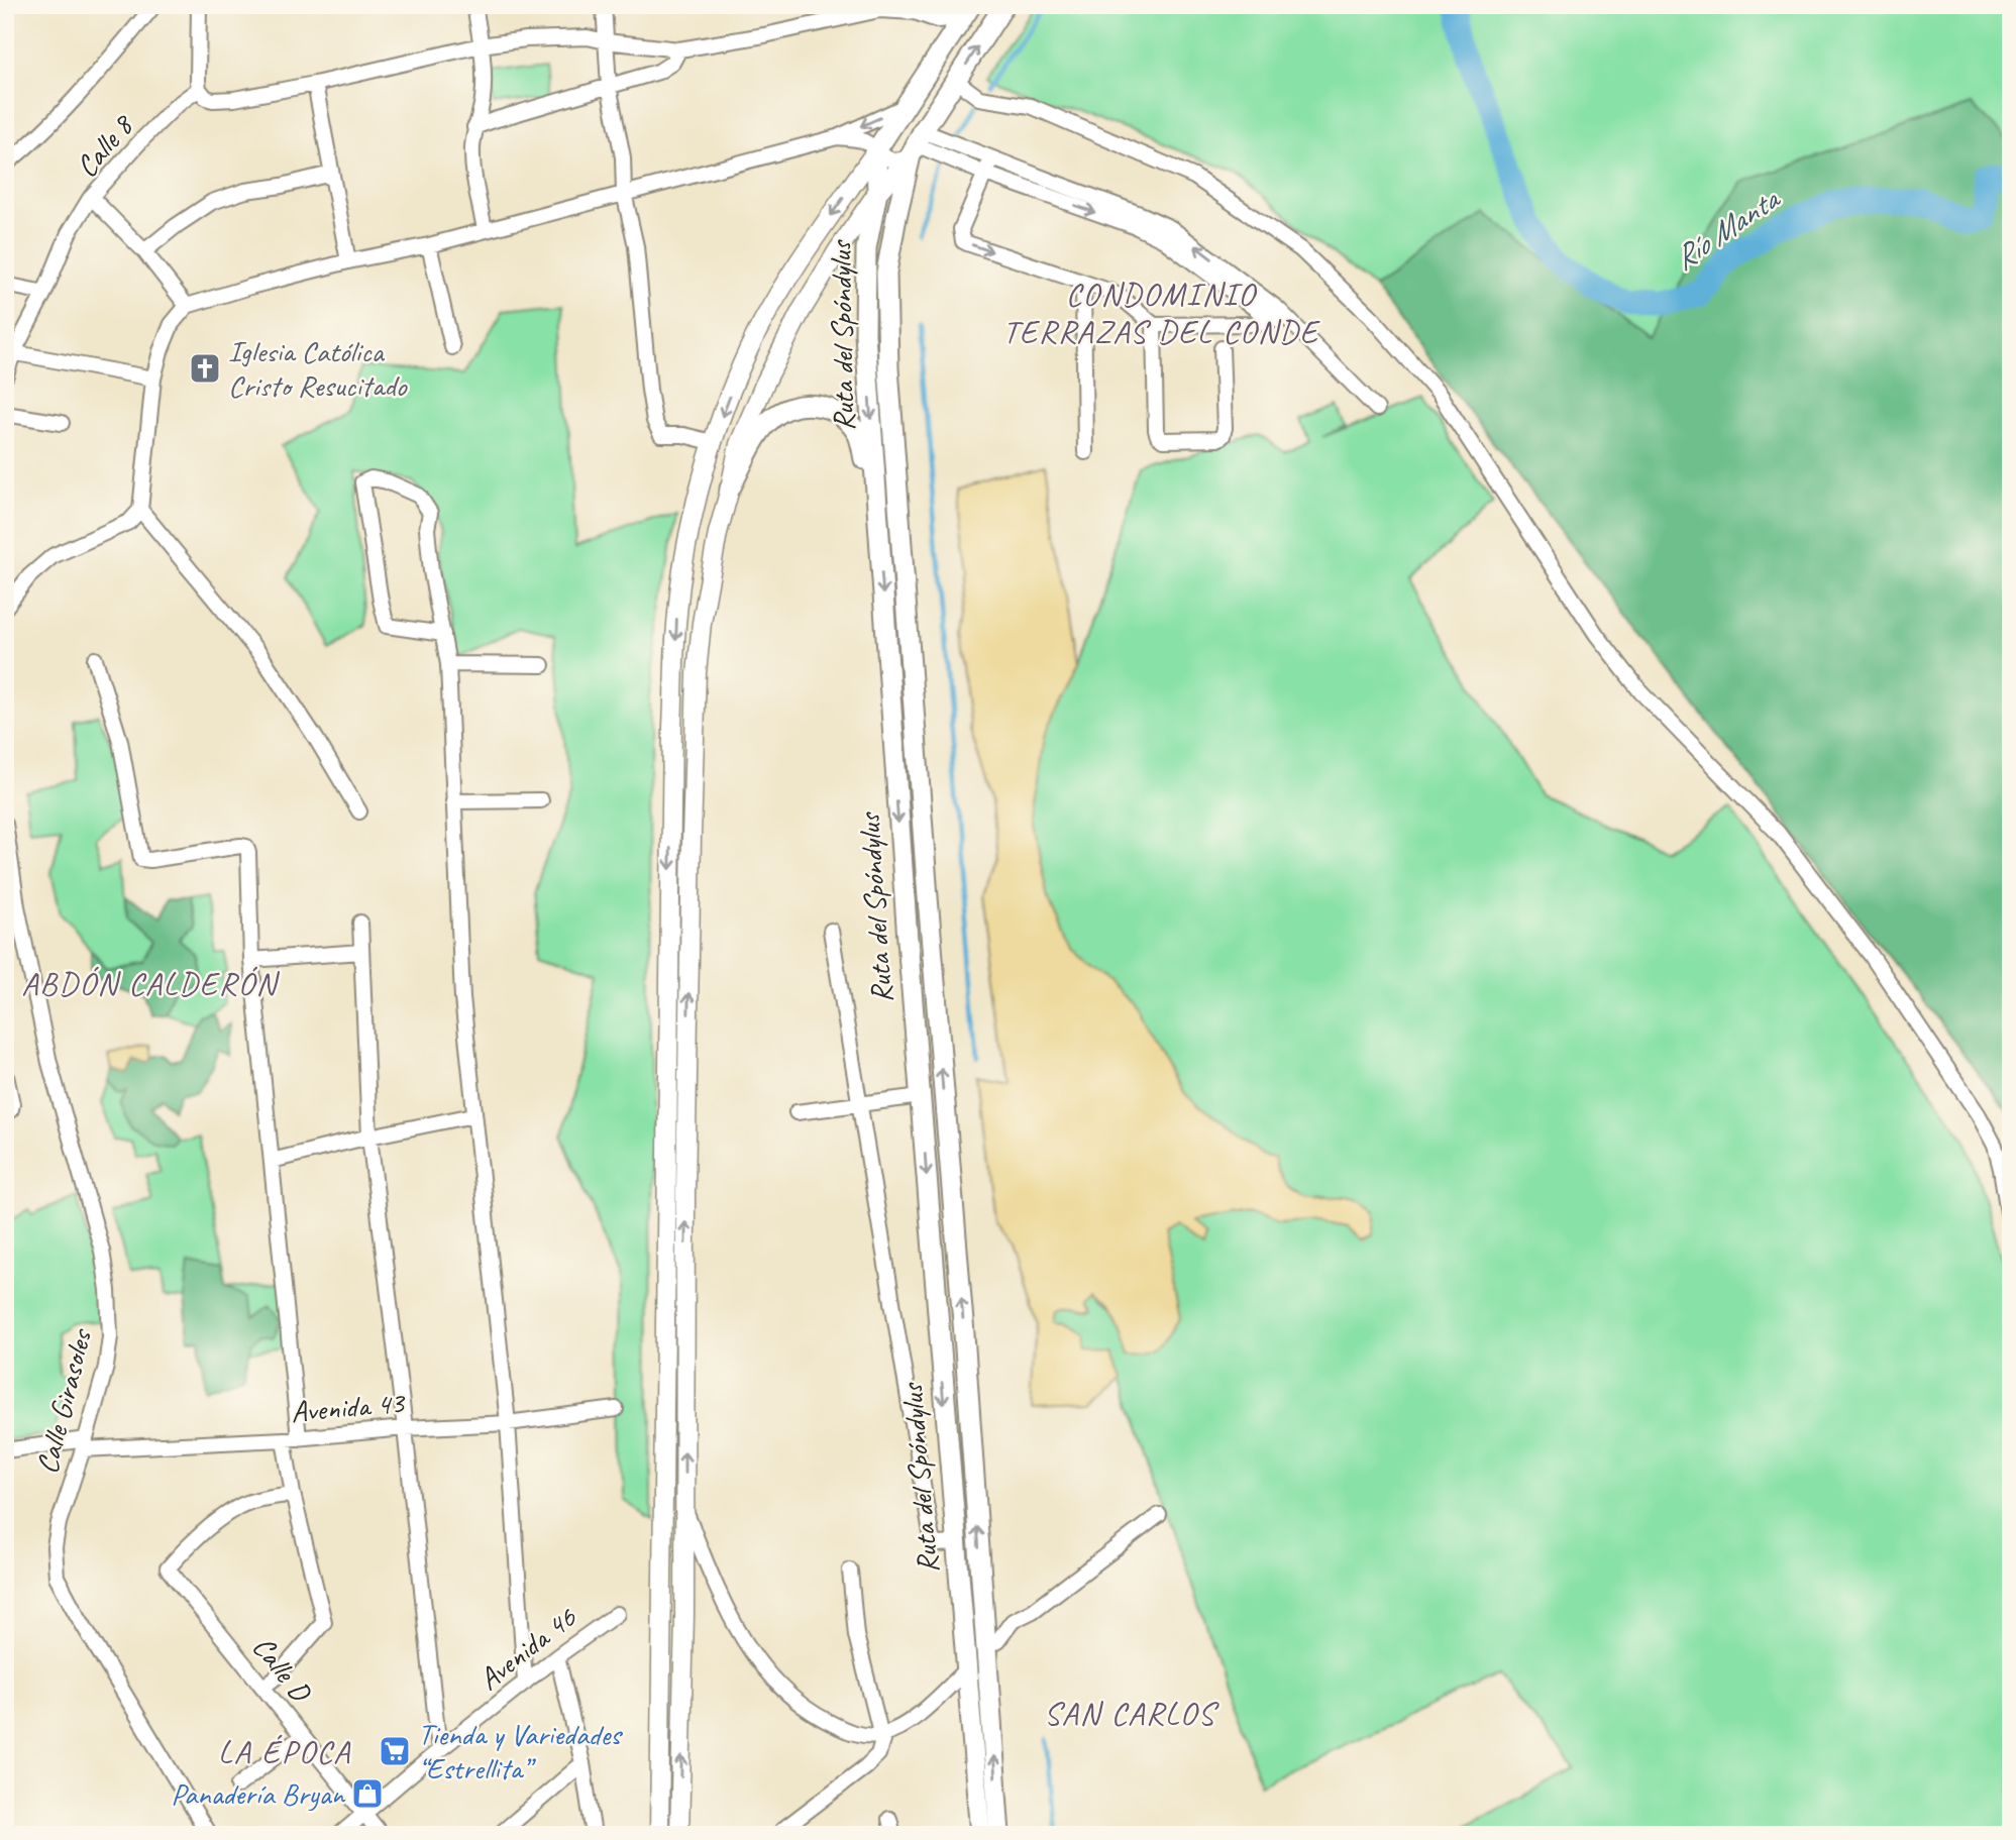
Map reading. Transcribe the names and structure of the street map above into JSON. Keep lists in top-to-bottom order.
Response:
{
  "streets": {
    "highway": ["Ruta del Spóndylus"],
    "street": [
      "Calle 8",
      "Calle Girasoles",
      "Avenida 43",
      "Avenida 46",
      "Calle D"
    ]
  },
  "crossings": [
    ["Calle Girasoles", "Avenida 43"],
    ["Avenida 46", "Calle D"]
  ],
  "districts": [
    "CONDOMINIO TERRAZAS DEL CONDE",
    "ABDÓN CALDERÓN",
    "SAN CARLOS",
    "LA ÉPOCA"
  ],
  "water": ["Río Manta"],
  "places": {
    "church": ["Iglesia Católica Cristo Resucitado"],
    "supermarket": ["Tienda y Variedades “Estrellita”"],
    "shop": ["Panadería Bryan"]
  }
}
